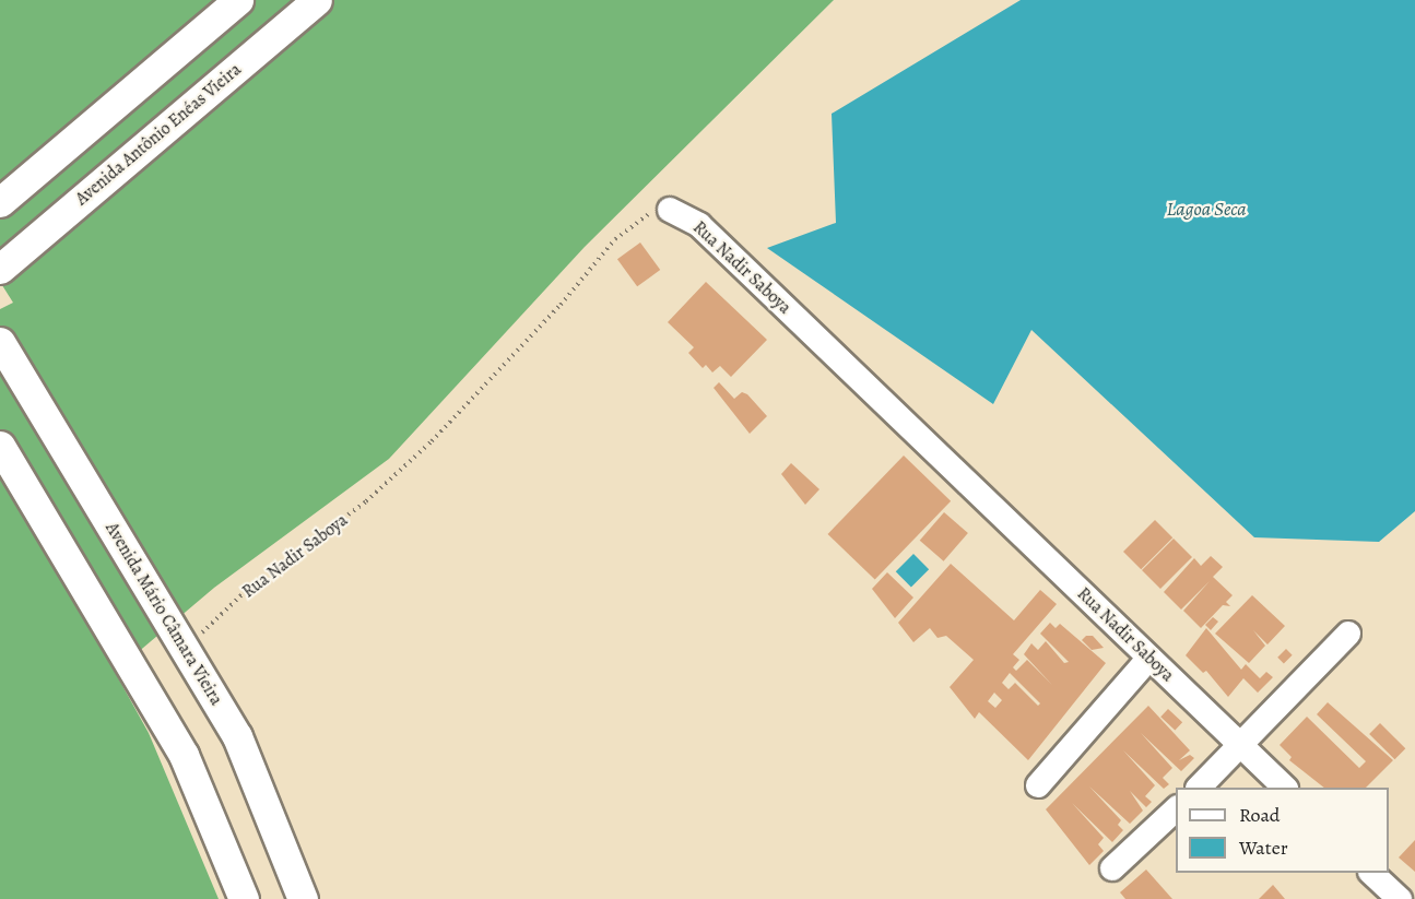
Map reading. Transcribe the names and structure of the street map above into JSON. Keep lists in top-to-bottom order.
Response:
{
  "streets": {
    "street": ["Avenida Antônio Enéas Vieira", "Rua Nadir Saboya", "Avenida Mário Câmara Vieira"]
  },
  "crossings": [
    ["Rua Nadir Saboya", "Avenida Mário Câmara Vieira"]
  ],
  "water": ["Lagoa Seca"],
  "legend": ["Road", "Water"]
}
